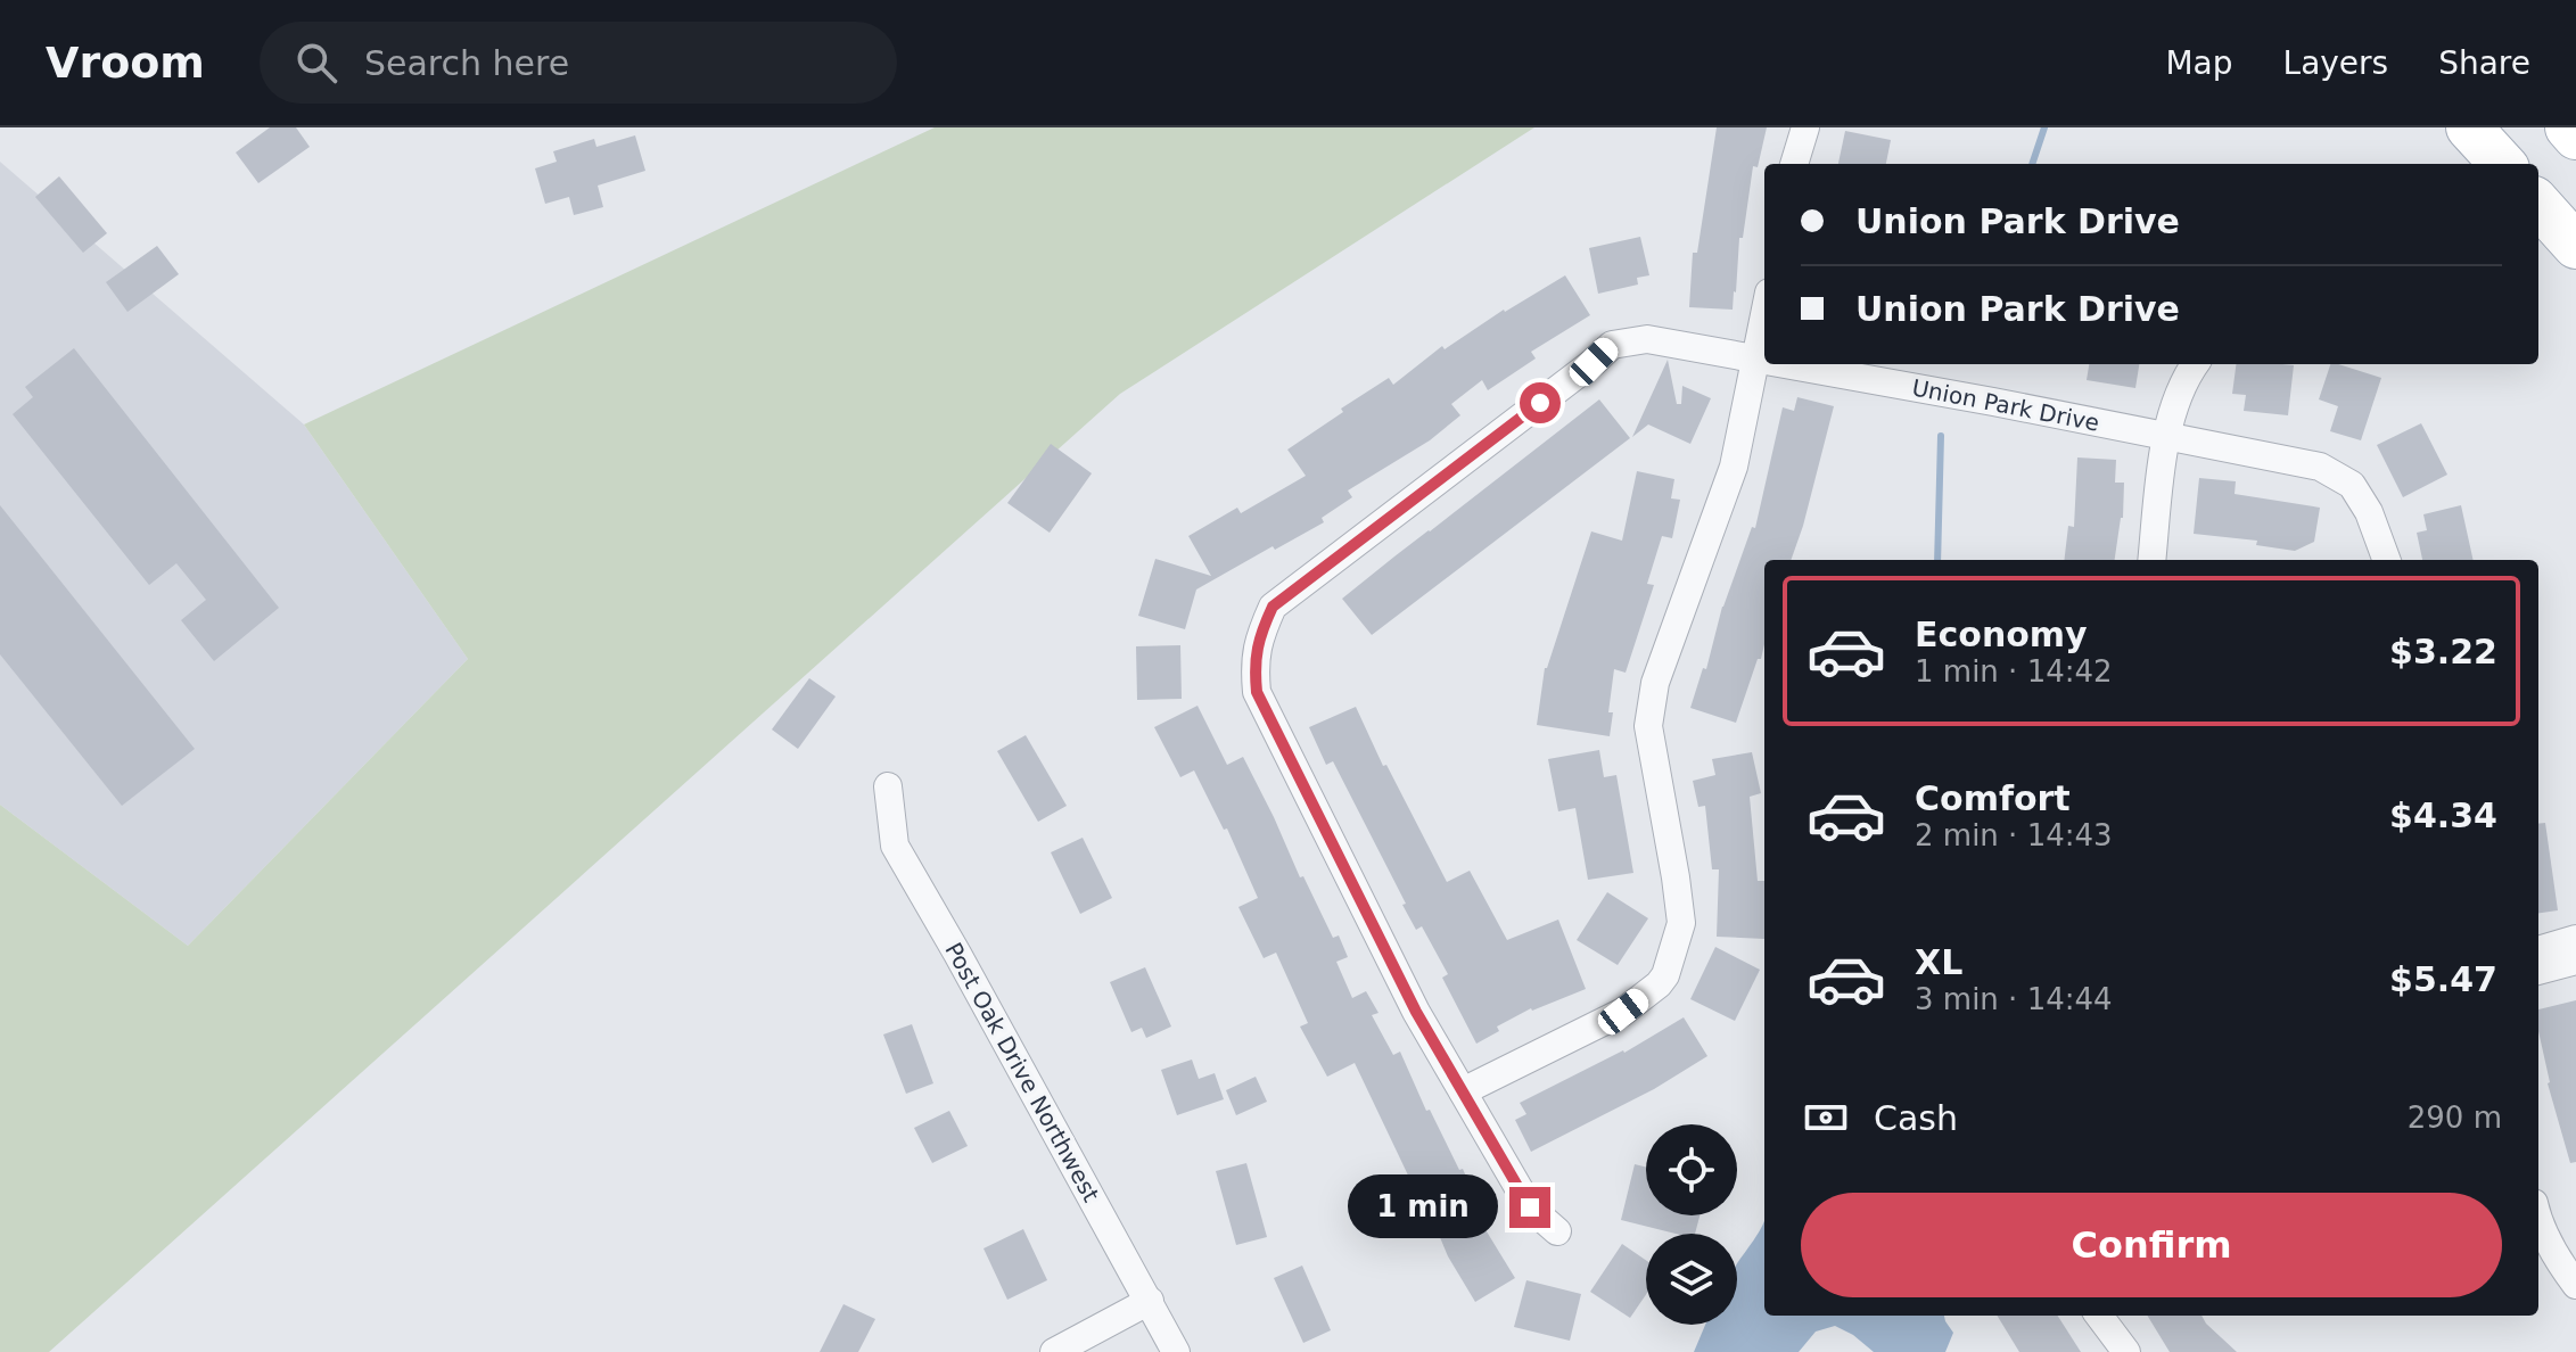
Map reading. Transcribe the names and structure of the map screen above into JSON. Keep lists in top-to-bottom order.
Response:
{
  "streets": {
    "street": ["Union Park Drive", "Post Oak Drive Northwest"]
  },
  "page": {
    "header": "Vroom",
    "search": "Search here",
    "nav": ["Map", "Layers", "Share"],
    "banner": ["Union Park Drive", "Union Park Drive"],
    "list": [
      {
        "name": "Economy",
        "note": "1 min · 14:42",
        "value": "$3.22"
      },
      {
        "name": "Comfort",
        "note": "2 min · 14:43",
        "value": "$4.34"
      },
      {
        "name": "XL",
        "note": "3 min · 14:44",
        "value": "$5.47"
      }
    ],
    "pay": ["Cash", "290 m"],
    "bubble": "1 min",
    "buttons": "Confirm"
  }
}
